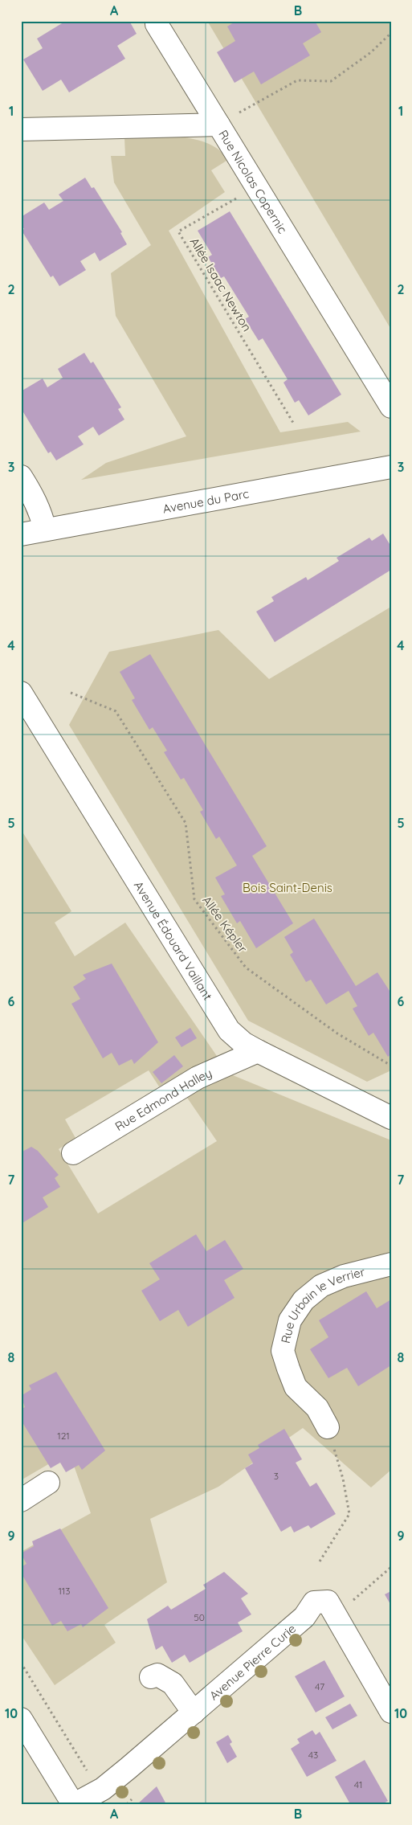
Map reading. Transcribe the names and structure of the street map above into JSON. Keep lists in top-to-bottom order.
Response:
{
  "streets": {
    "street": [
      "Rue Nicolas Copernic",
      "Avenue du Parc",
      "Avenue Édouard Vaillant",
      "Rue Edmond Halley",
      "Rue Urbain le Verrier",
      "Avenue Pierre Curie"
    ],
    "path": ["Allée Isaac Newton", "Allée Képler"]
  },
  "crossings": [
    ["Rue Nicolas Copernic", "Allée Isaac Newton"],
    ["Avenue Édouard Vaillant", "Rue Edmond Halley"]
  ],
  "parks": ["Bois Saint-Denis"],
  "house_numbers": [
    "121",
    "3",
    "113",
    "50",
    "47",
    "43",
    "41"
  ],
  "grid": {
    "columns": ["A", "B"],
    "rows": [
      "1",
      "2",
      "3",
      "4",
      "5",
      "6",
      "7",
      "8",
      "9",
      "10"
    ]
  }
}
